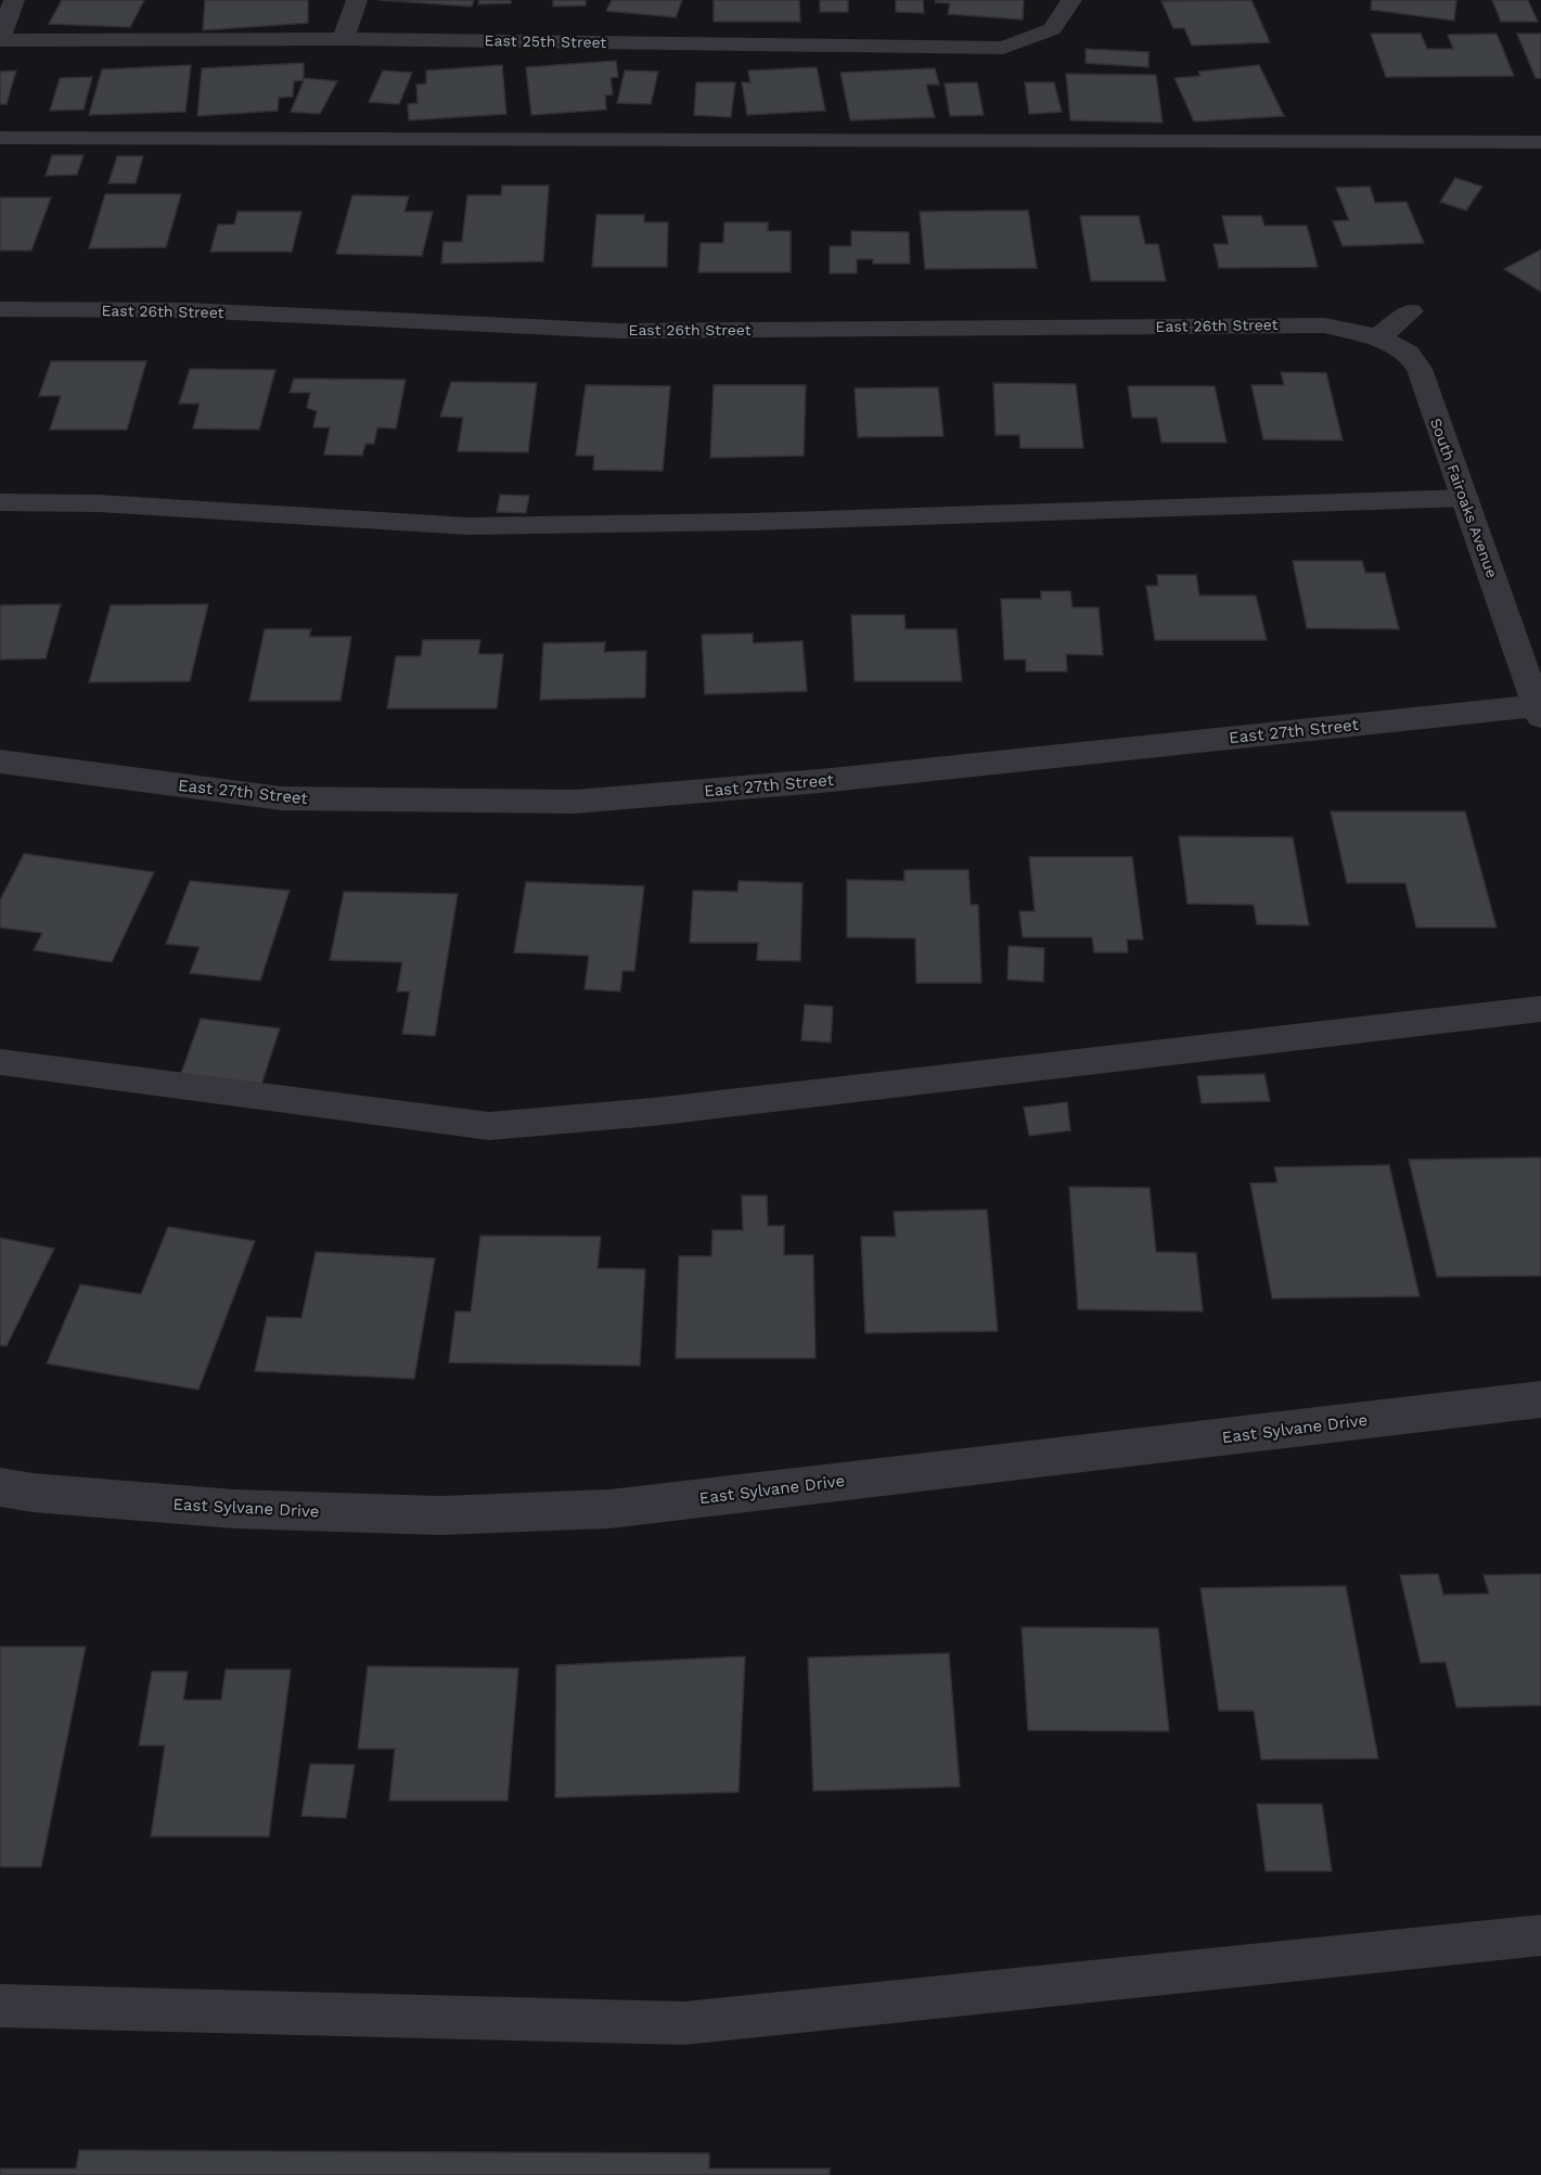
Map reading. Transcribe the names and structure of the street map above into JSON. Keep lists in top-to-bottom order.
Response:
{
  "streets": {
    "street": [
      "East 25th Street",
      "East 26th Street",
      "South Fairoaks Avenue",
      "East 27th Street",
      "East Sylvane Drive"
    ]
  },
  "crossings": [
    ["East 26th Street", "South Fairoaks Avenue"],
    ["South Fairoaks Avenue", "East 27th Street"]
  ]
}
